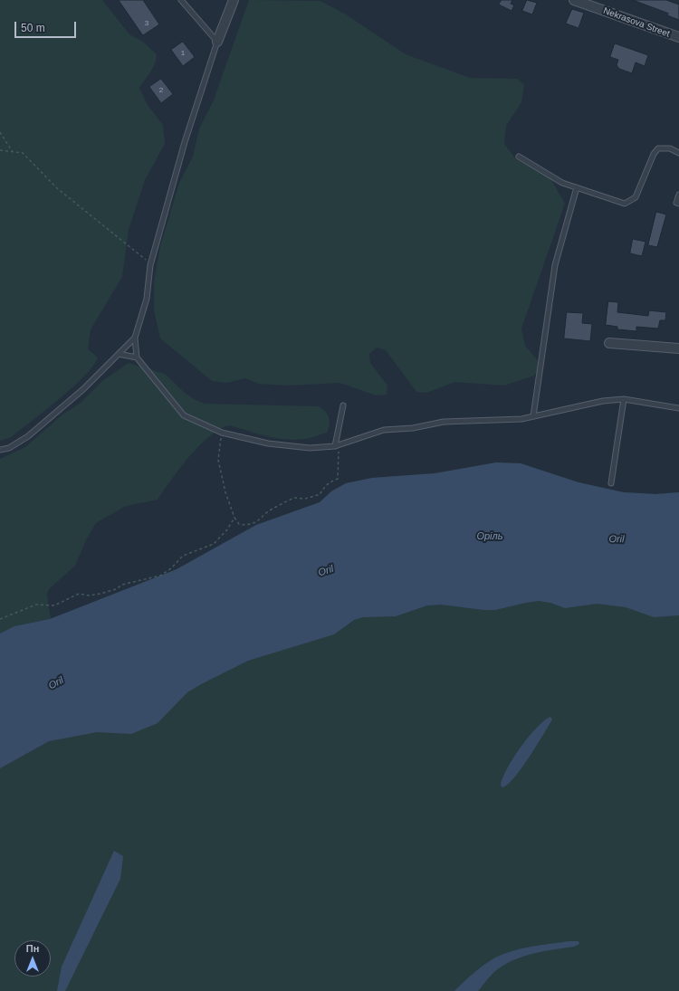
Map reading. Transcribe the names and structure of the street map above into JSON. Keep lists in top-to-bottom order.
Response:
{
  "streets": {
    "street": ["Nekrasova Street"]
  },
  "water": ["Орiль", "Oril"],
  "house_numbers": ["3", "1", "2"],
  "scale_bar": "50 m",
  "north": "top"
}
